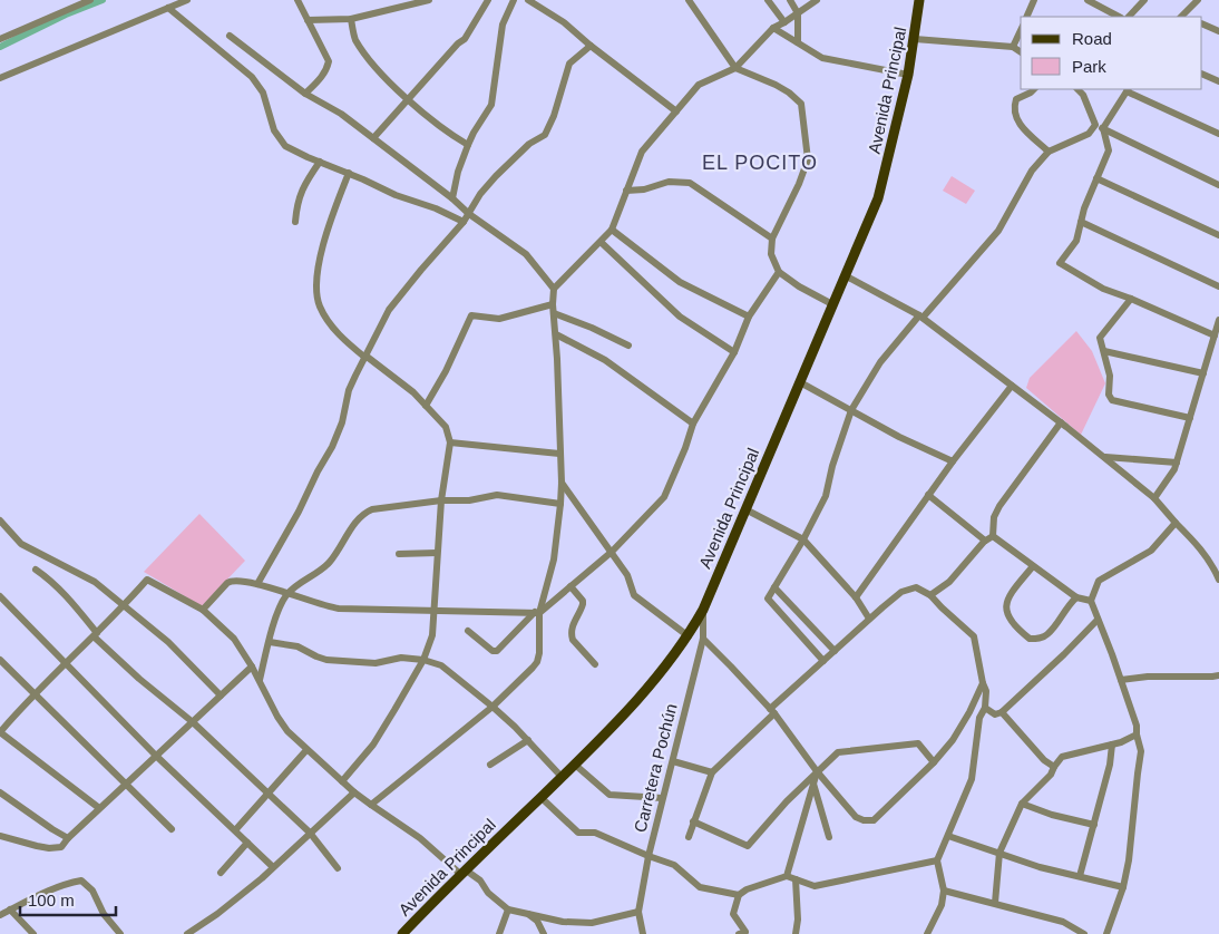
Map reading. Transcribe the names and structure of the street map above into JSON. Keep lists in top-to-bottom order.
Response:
{
  "streets": {
    "main road": ["Avenida Principal"],
    "street": ["Carretera Pochún"]
  },
  "crossings": [
    ["Avenida Principal", "Carretera Pochún"]
  ],
  "districts": ["EL POCITO"],
  "legend": ["Road", "Park"],
  "scale_bar": "100 m"
}
